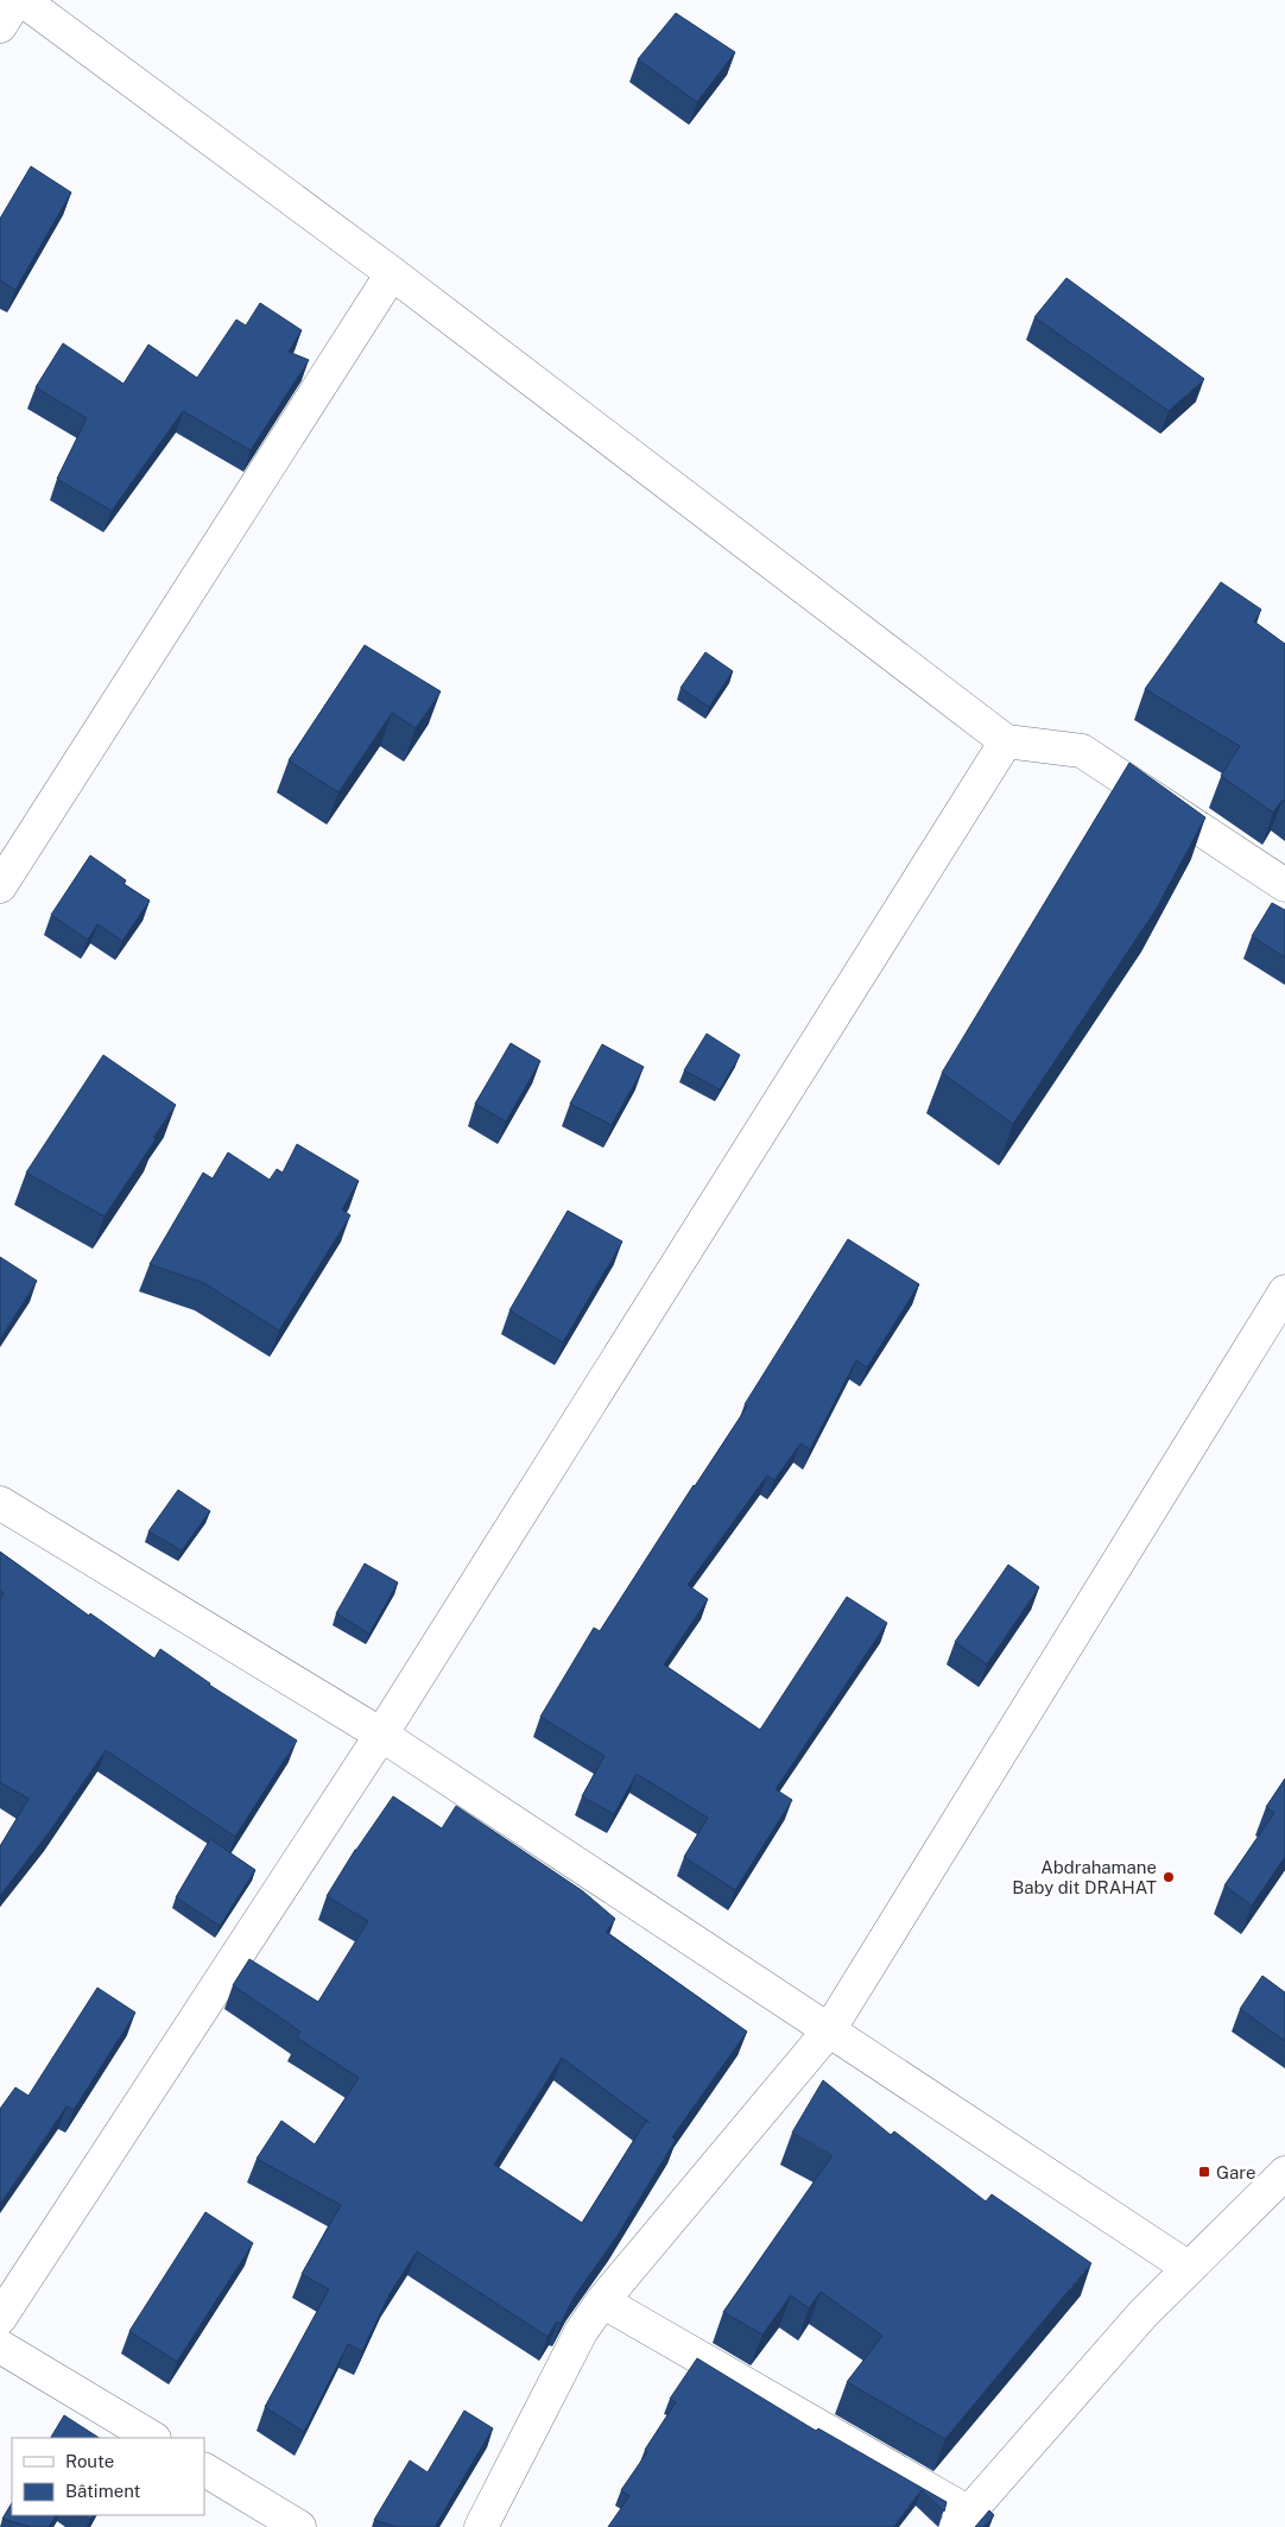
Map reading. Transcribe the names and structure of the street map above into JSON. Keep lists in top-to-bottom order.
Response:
{
  "places": {
    "other": ["Abdrahamane Baby dit DRAHAT"],
    "transit": ["Gare"]
  },
  "legend": ["Route", "Bâtiment"]
}
